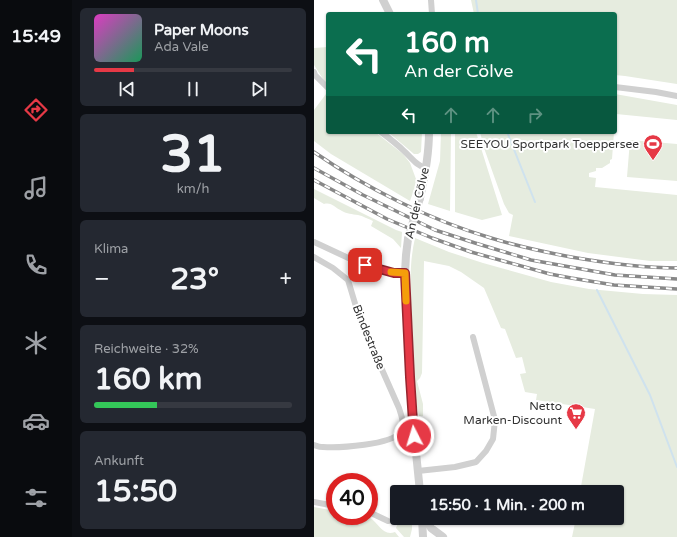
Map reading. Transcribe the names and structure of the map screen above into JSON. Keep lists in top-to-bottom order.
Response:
{
  "streets": {
    "street": ["An der Cölve", "Bindestraße"]
  },
  "places": {
    "sports": ["SEEYOU Sportpark Toeppersee"],
    "supermarket": ["Netto Marken-Discount"]
  },
  "page": {
    "tabs": "15:49",
    "turn": ["160 m", "An der Cölve"],
    "song": ["Paper Moons", "Ada Vale"],
    "tile": [
      ["31", "km/h"],
      "Klima",
      ["Reichweite · 32%", "160 km"],
      ["Ankunft", "15:50"]
    ],
    "heat": ["−", "23°", "+"],
    "limit": "40",
    "trip": "15:50 · 1 Min. · 200 m"
  }
}
